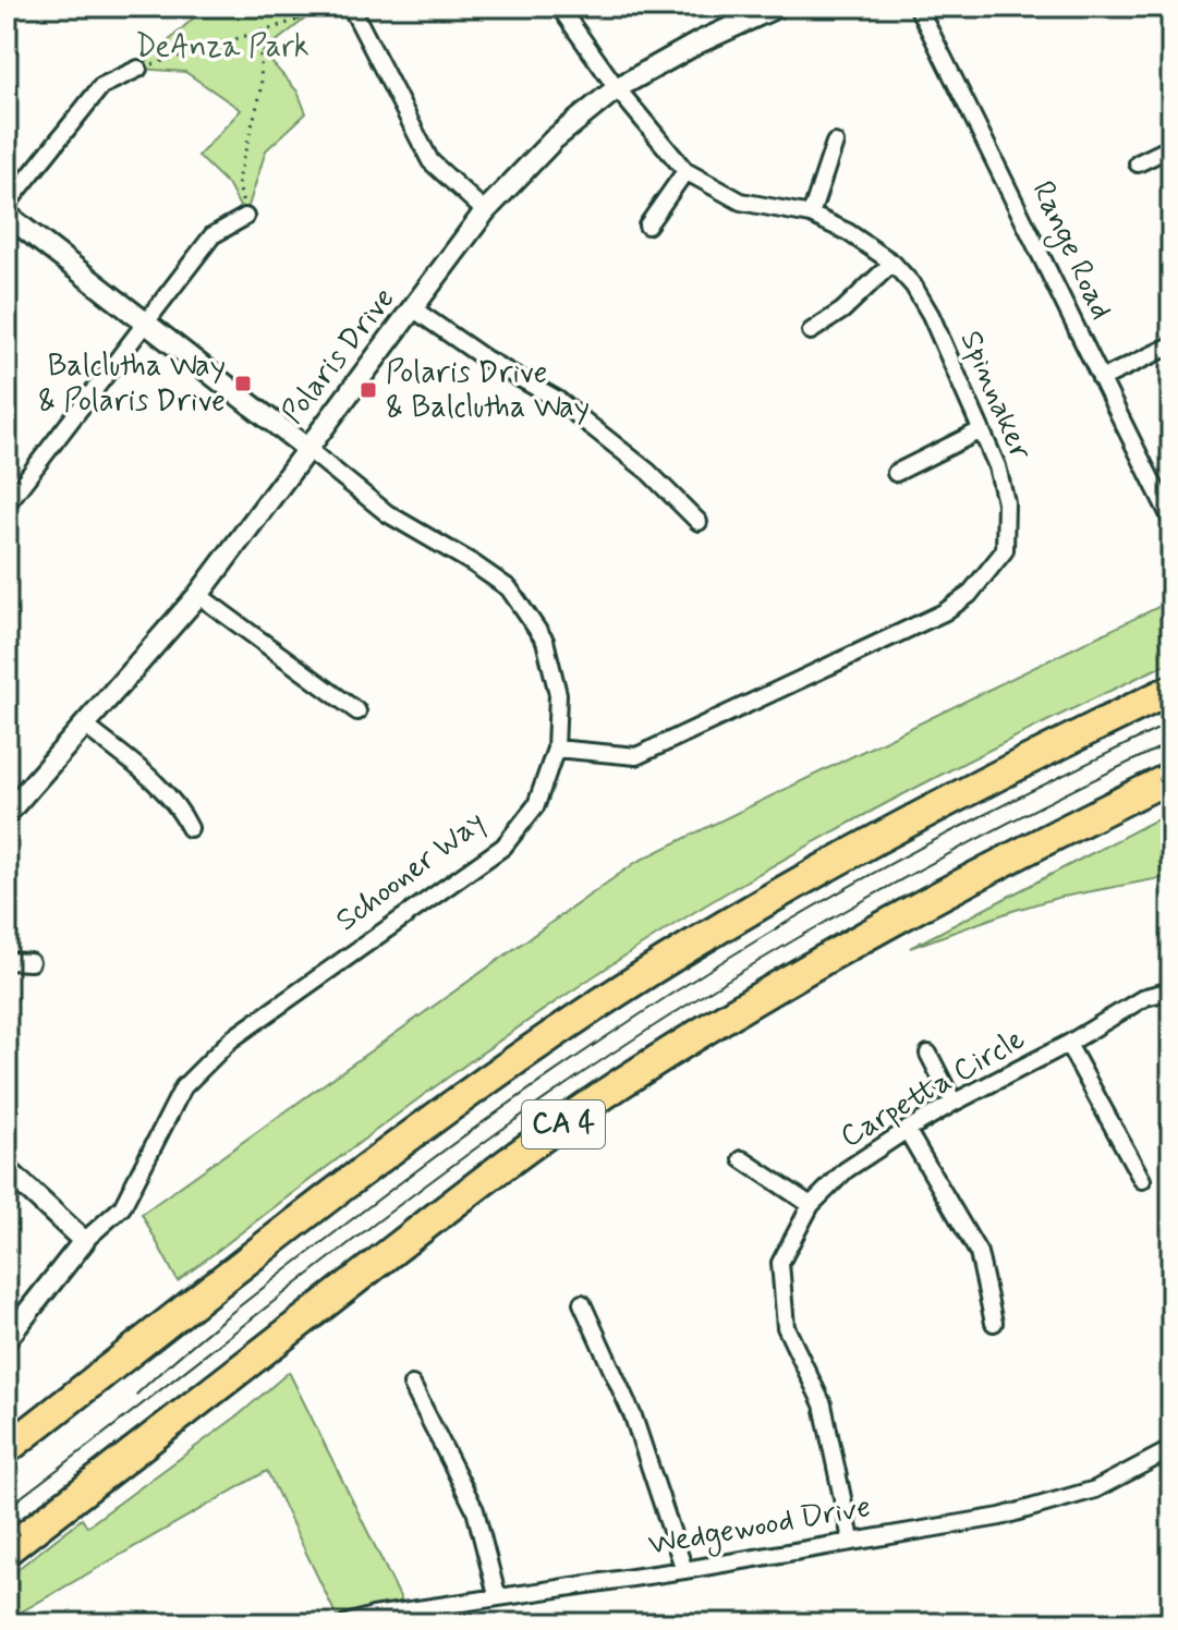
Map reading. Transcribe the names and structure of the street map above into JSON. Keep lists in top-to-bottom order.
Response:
{
  "streets": {
    "highway": ["CA 4"],
    "street": [
      "Range Road",
      "Polaris Drive",
      "Spinnaker",
      "Schooner Way",
      "Carpetta Circle",
      "Wedgewood Drive"
    ]
  },
  "crossings": [
    ["Polaris Drive", "Spinnaker"],
    ["Polaris Drive", "Schooner Way"],
    ["Spinnaker", "Schooner Way"],
    ["Carpetta Circle", "Wedgewood Drive"]
  ],
  "parks": ["DeAnza Park"],
  "places": {
    "transit": ["Balclutha Way & Polaris Drive", "Polaris Drive & Balclutha Way"]
  }
}
